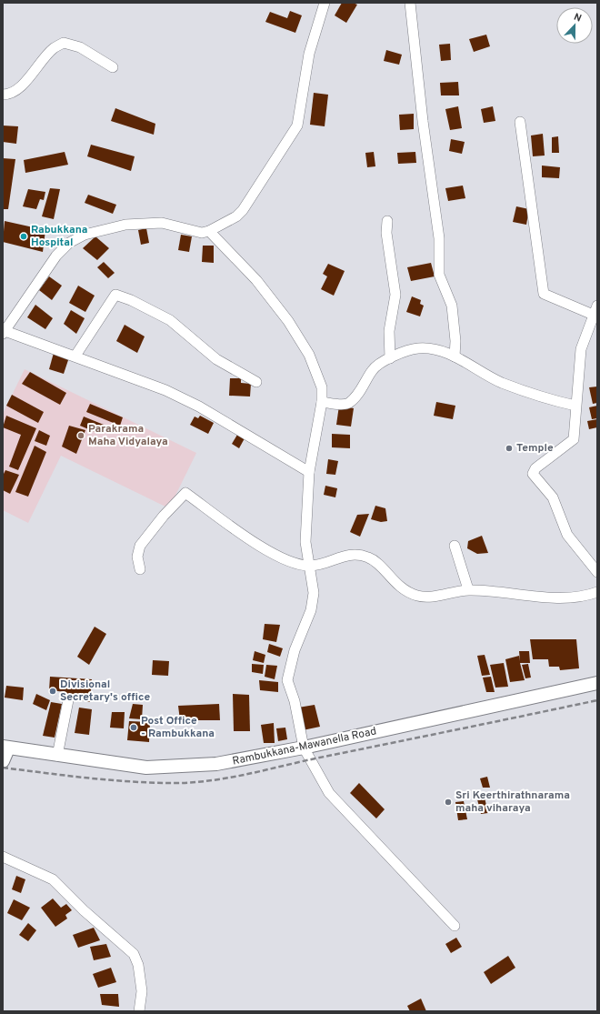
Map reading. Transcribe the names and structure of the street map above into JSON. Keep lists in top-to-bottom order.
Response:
{
  "streets": {
    "main road": ["Rambukkana-Mawanella Road"]
  },
  "places": [
    "Rabukkana Hospital",
    "Parakrama Maha Vidyalaya",
    "Temple",
    "Divisional Secretary's office",
    "Post Office - Rambukkana",
    "Sri Keerthirathnarama maha viharaya"
  ],
  "north": "top"
}
